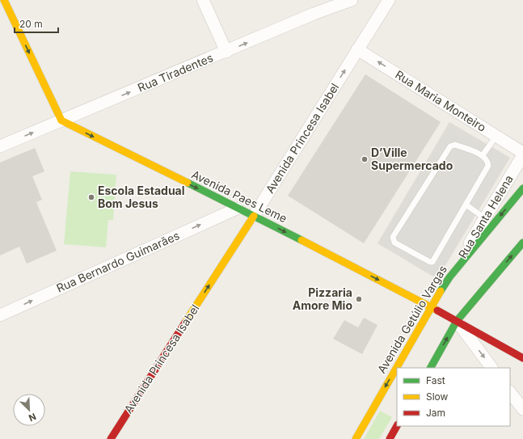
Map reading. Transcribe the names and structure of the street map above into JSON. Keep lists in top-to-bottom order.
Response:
{
  "streets": {
    "street": [
      "Rua Tiradentes",
      "Rua Maria Monteiro",
      "Avenida Princesa Isabel",
      "Avenida Paes Leme",
      "Rua Santa Helena",
      "Rua Bernardo Guimarães",
      "Avenida Getúlio Vargas"
    ]
  },
  "crossings": [
    ["Rua Tiradentes", "Avenida Paes Leme"],
    ["Rua Maria Monteiro", "Avenida Princesa Isabel"],
    ["Rua Maria Monteiro", "Rua Santa Helena"],
    ["Avenida Princesa Isabel", "Avenida Paes Leme"],
    ["Avenida Paes Leme", "Rua Bernardo Guimarães"],
    ["Avenida Paes Leme", "Avenida Getúlio Vargas"],
    ["Rua Santa Helena", "Avenida Getúlio Vargas"]
  ],
  "one_way": [
    "Rua Tiradentes",
    "Rua Maria Monteiro",
    "Avenida Princesa Isabel",
    "Avenida Paes Leme",
    "Rua Bernardo Guimarães"
  ],
  "places": ["D’Ville Supermercado", "Escola Estadual Bom Jesus", "Pizzaria Amore Mio"],
  "legend": ["Fast", "Slow", "Jam"],
  "scale_bar": "20 m",
  "north": "bottom right"
}
